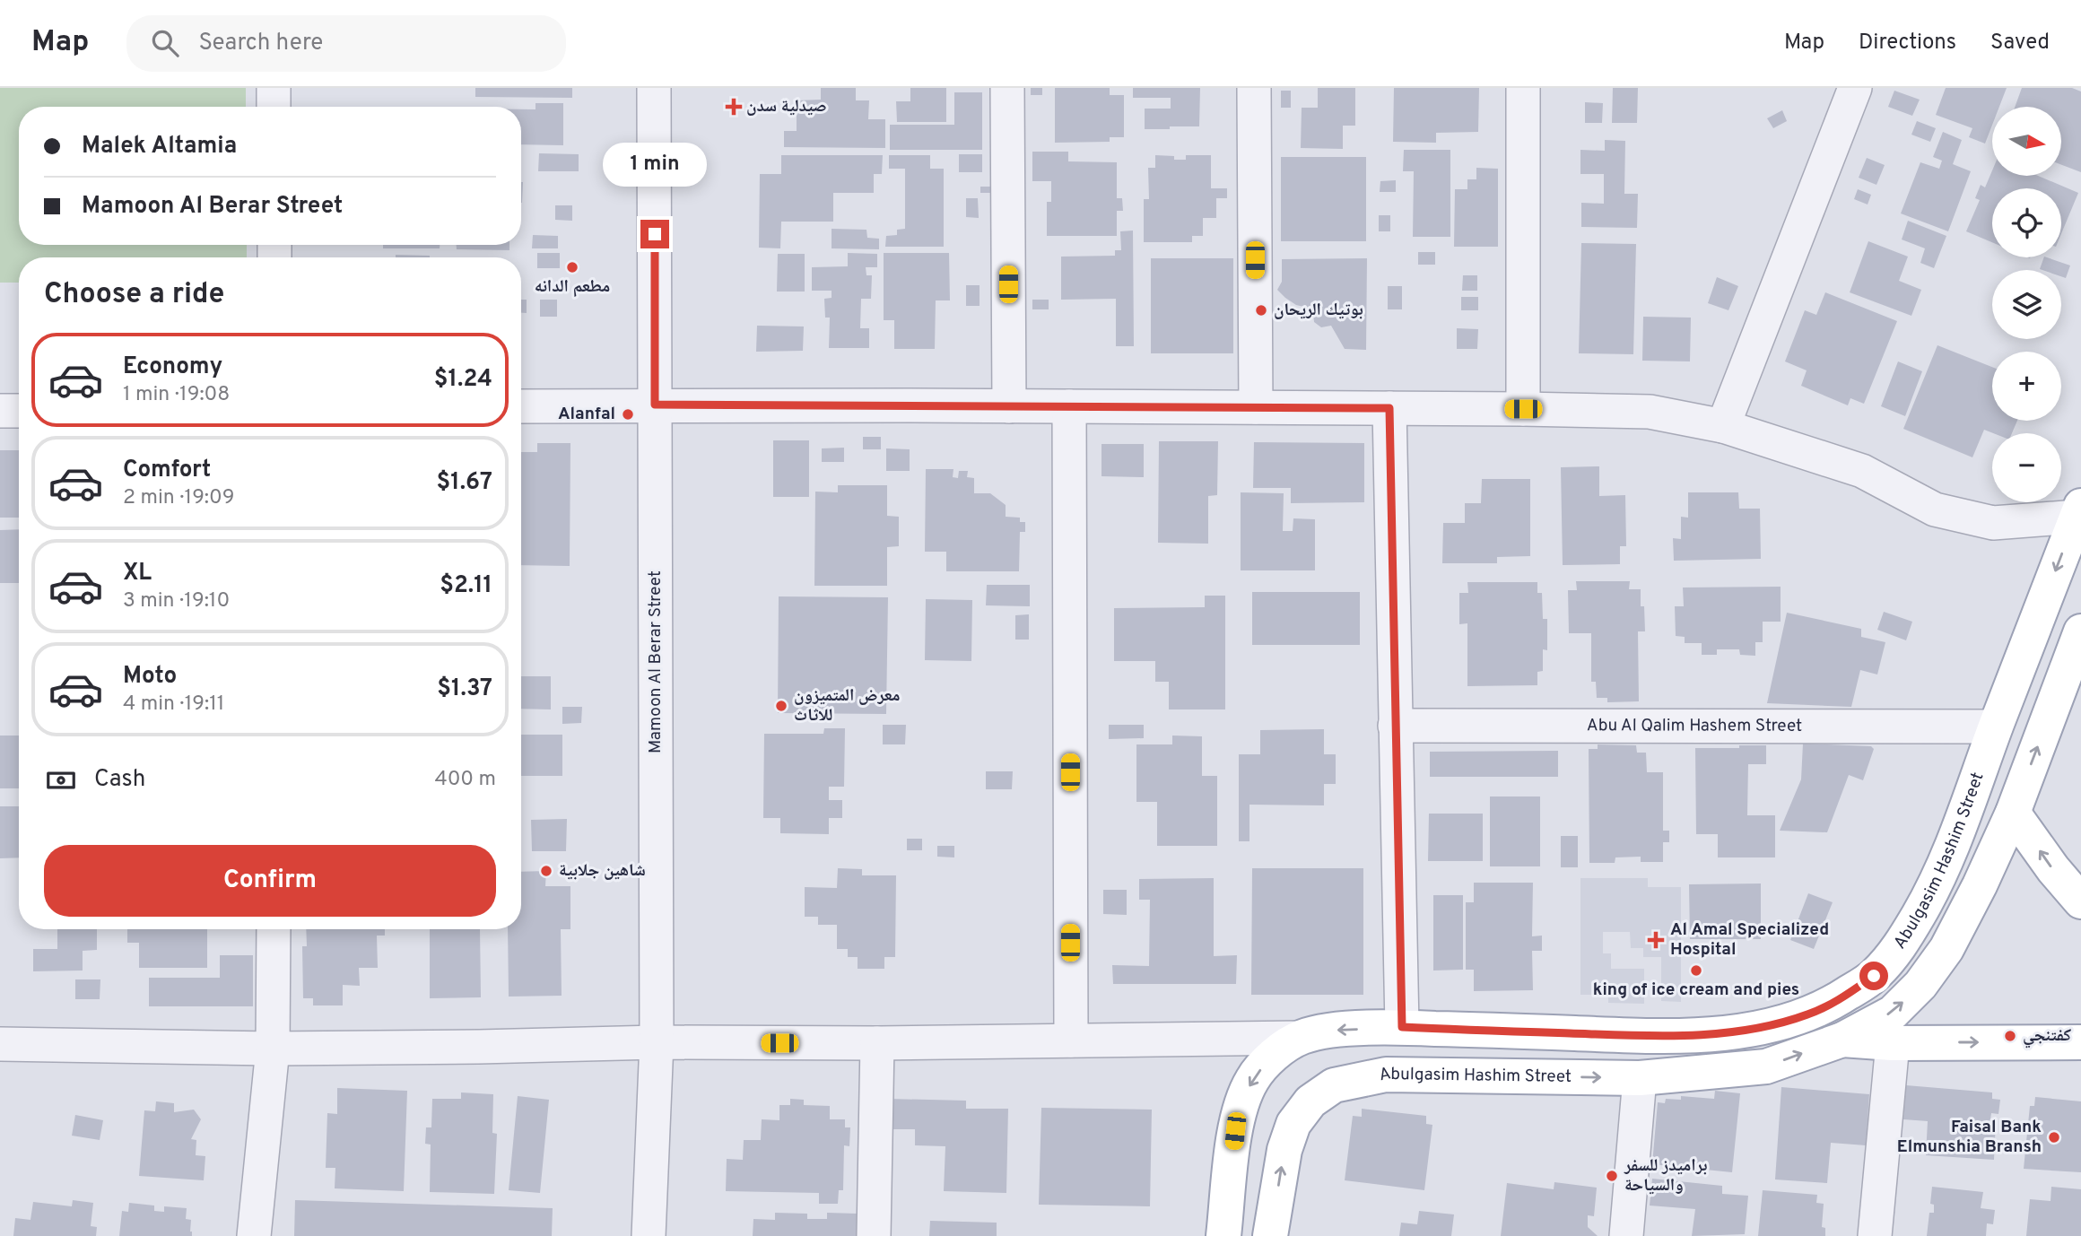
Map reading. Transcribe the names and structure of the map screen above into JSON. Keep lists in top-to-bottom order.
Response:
{
  "streets": {
    "main road": ["Abulgasim Hashim Street"],
    "street": ["Mamoon Al Berar Street", "Abu Al Qalim Hashem Street"]
  },
  "crossings": [
    ["Abu Al Qalim Hashem Street", "Abulgasim Hashim Street"]
  ],
  "places": {
    "health": ["صيدلية سدن", "Al Amal Specialized Hospital"],
    "other": [
      "مطعم الدانه",
      "بوتيك الريحان",
      "Alanfal",
      "معرض المتميزون للاثاث",
      "شاهين جلابية",
      "king of ice cream and pies",
      "كفتنجي",
      "Faisal Bank Elmunshia Bransh",
      "براميدز للسفر والسياحة"
    ]
  },
  "north": "right",
  "page": {
    "header": "Map",
    "search": "Search here",
    "nav": ["Map", "Directions", "Saved"],
    "map_buttons": ["+", "−"],
    "banner": ["Malek Altamia", "Mamoon Al Berar Street"],
    "bubble": "1 min",
    "heading": "Choose a ride",
    "list": [
      {
        "name": "Economy",
        "note": "1 min · 19:08",
        "value": "$1.24"
      },
      {
        "name": "Comfort",
        "note": "2 min · 19:09",
        "value": "$1.67"
      },
      {
        "name": "XL",
        "note": "3 min · 19:10",
        "value": "$2.11"
      },
      {
        "name": "Moto",
        "note": "4 min · 19:11",
        "value": "$1.37"
      }
    ],
    "pay": ["Cash", "400 m"],
    "buttons": "Confirm"
  }
}
